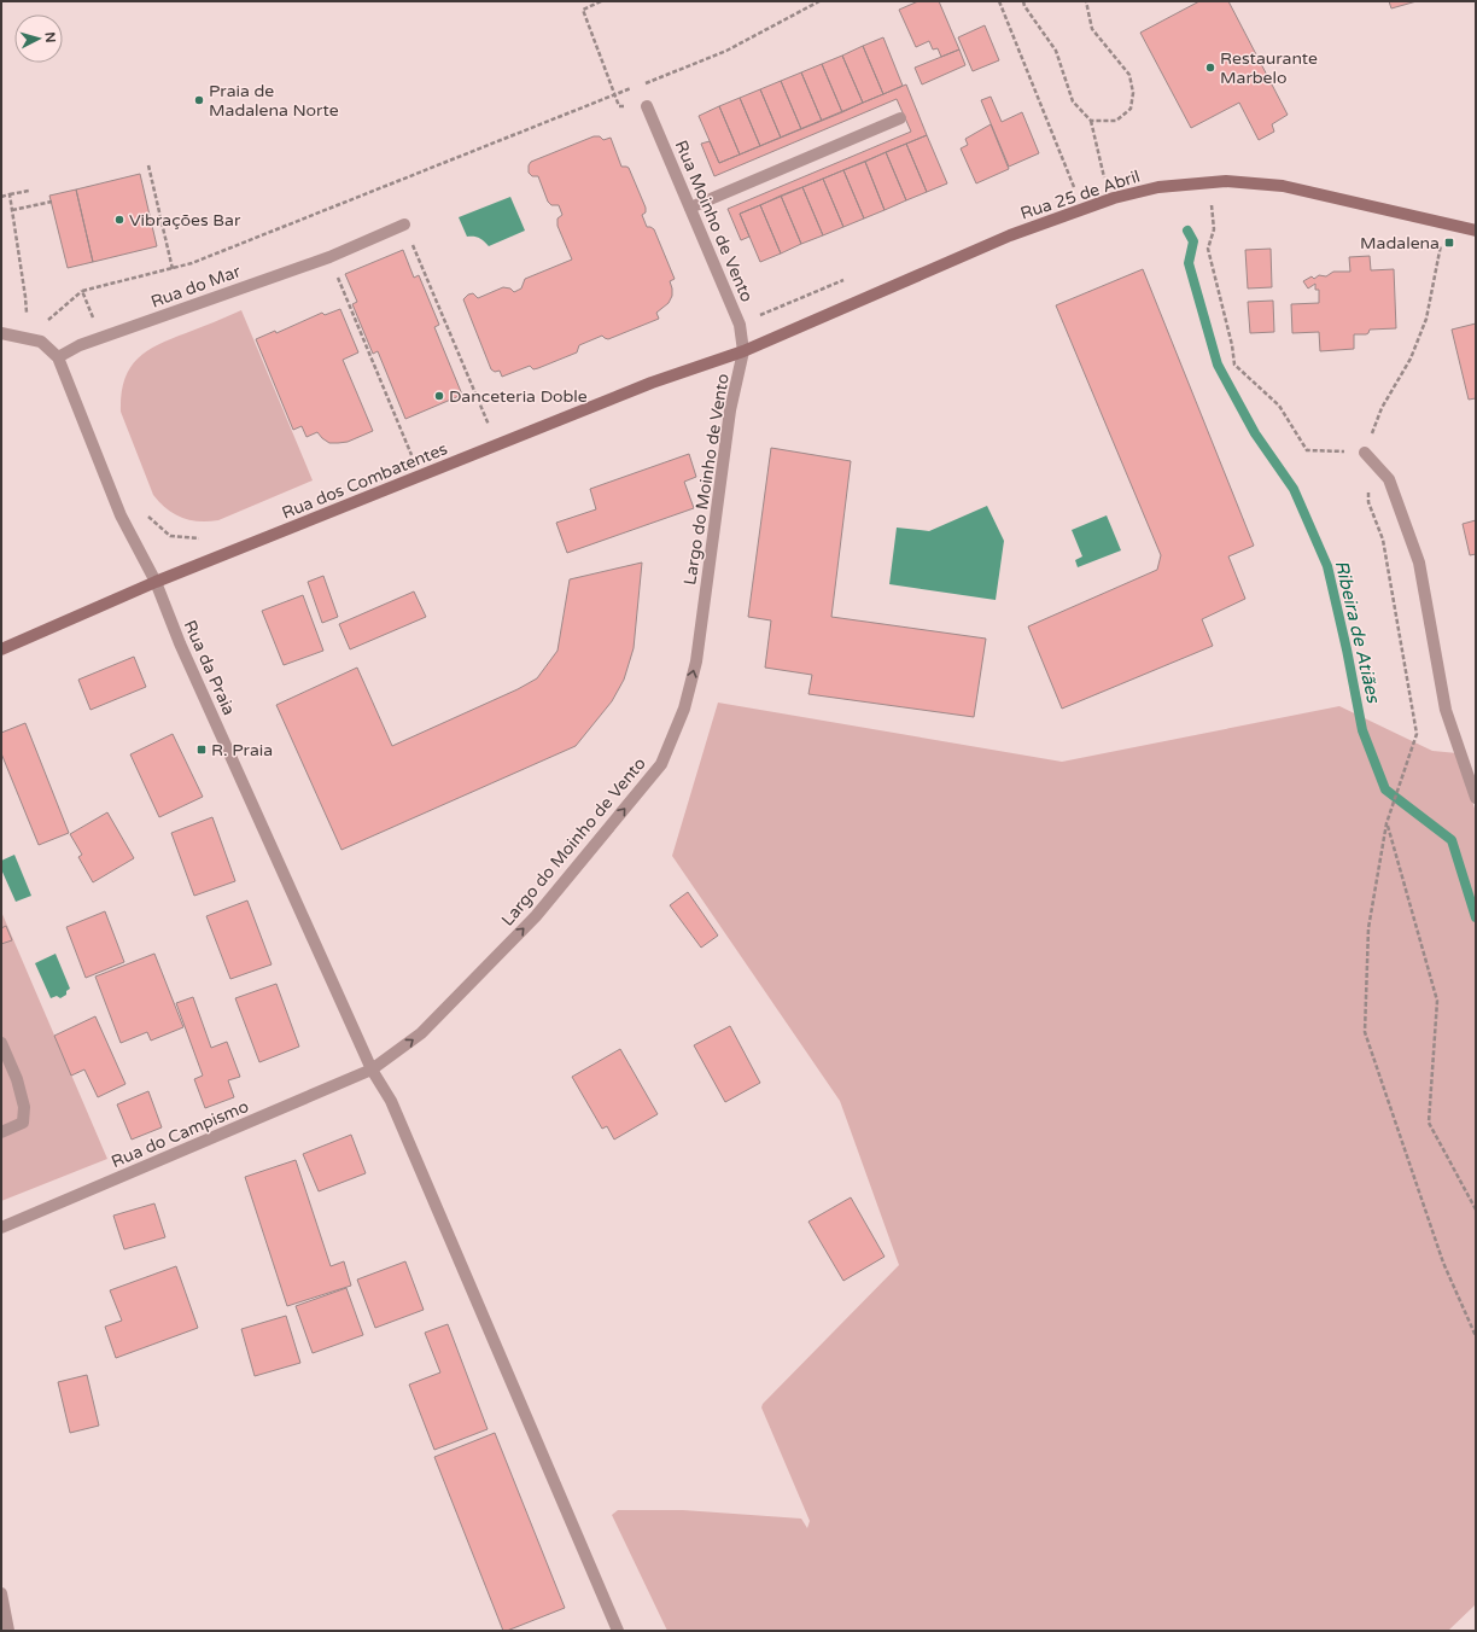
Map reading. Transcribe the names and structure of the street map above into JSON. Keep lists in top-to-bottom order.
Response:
{
  "streets": {
    "main road": ["Rua 25 de Abril", "Rua dos Combatentes"],
    "street": [
      "Rua Moinho de Vento",
      "Rua do Mar",
      "Largo do Moinho de Vento",
      "Rua da Praia",
      "Rua do Campismo"
    ]
  },
  "crossings": [
    ["Rua 25 de Abril", "Rua Moinho de Vento"],
    ["Rua 25 de Abril", "Largo do Moinho de Vento"],
    ["Rua 25 de Abril", "Rua dos Combatentes"],
    ["Rua Moinho de Vento", "Largo do Moinho de Vento"],
    ["Rua Moinho de Vento", "Rua dos Combatentes"],
    ["Rua do Mar", "Rua da Praia"],
    ["Largo do Moinho de Vento", "Rua dos Combatentes"],
    ["Largo do Moinho de Vento", "Rua da Praia"],
    ["Largo do Moinho de Vento", "Rua do Campismo"],
    ["Rua dos Combatentes", "Rua da Praia"],
    ["Rua da Praia", "Rua do Campismo"]
  ],
  "one_way": ["Largo do Moinho de Vento"],
  "water": ["Ribeira de Atiães"],
  "places": {
    "other": [
      "Restaurante Marbelo",
      "Praia de Madalena Norte",
      "Vibrações Bar",
      "Danceteria Doble"
    ],
    "transit": ["Madalena", "R. Praia"]
  },
  "north": "right"
}
